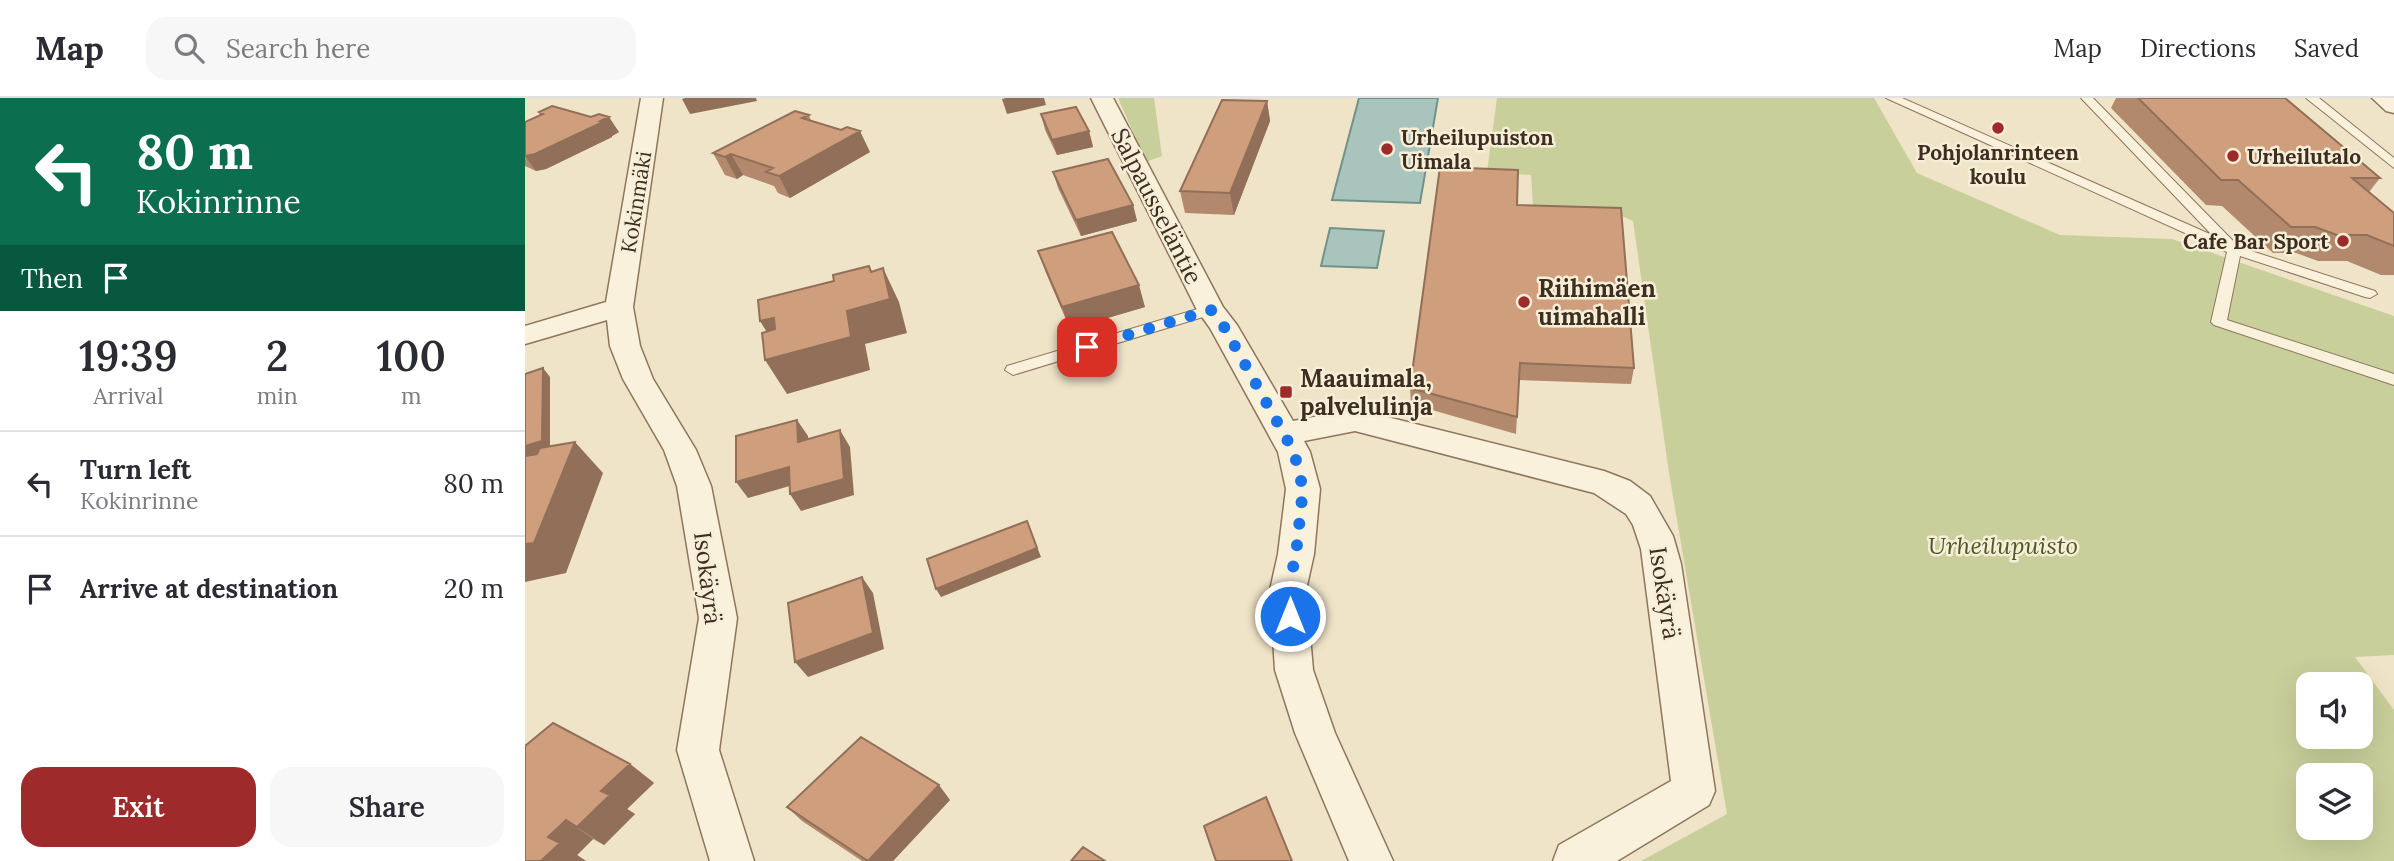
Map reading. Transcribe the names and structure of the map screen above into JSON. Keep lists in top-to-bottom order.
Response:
{
  "streets": {
    "street": ["Kokinmäki", "Salpausseläntie", "Isokäyrä"]
  },
  "crossings": [
    ["Kokinmäki", "Isokäyrä"],
    ["Salpausseläntie", "Isokäyrä"]
  ],
  "parks": ["Urheilupuisto"],
  "places": {
    "other": [
      "Pohjolanrinteen koulu",
      "Urheilupuiston Uimala",
      "Urheilutalo",
      "Cafe Bar Sport",
      "Riihimäen uimahalli"
    ],
    "transit": ["Maauimala, palvelulinja"]
  },
  "page": {
    "header": "Map",
    "search": "Search here",
    "nav": ["Map", "Directions", "Saved"],
    "turn": ["80 m", "Kokinrinne"],
    "then": "Then",
    "eta": [
      "19:39",
      "Arrival",
      "2",
      "min",
      "100",
      "m"
    ],
    "list": [
      {
        "name": "Turn left",
        "note": "Kokinrinne",
        "value": "80 m"
      },
      {
        "name": "Arrive at destination",
        "value": "20 m"
      }
    ],
    "buttons": ["Exit", "Share"]
  }
}
